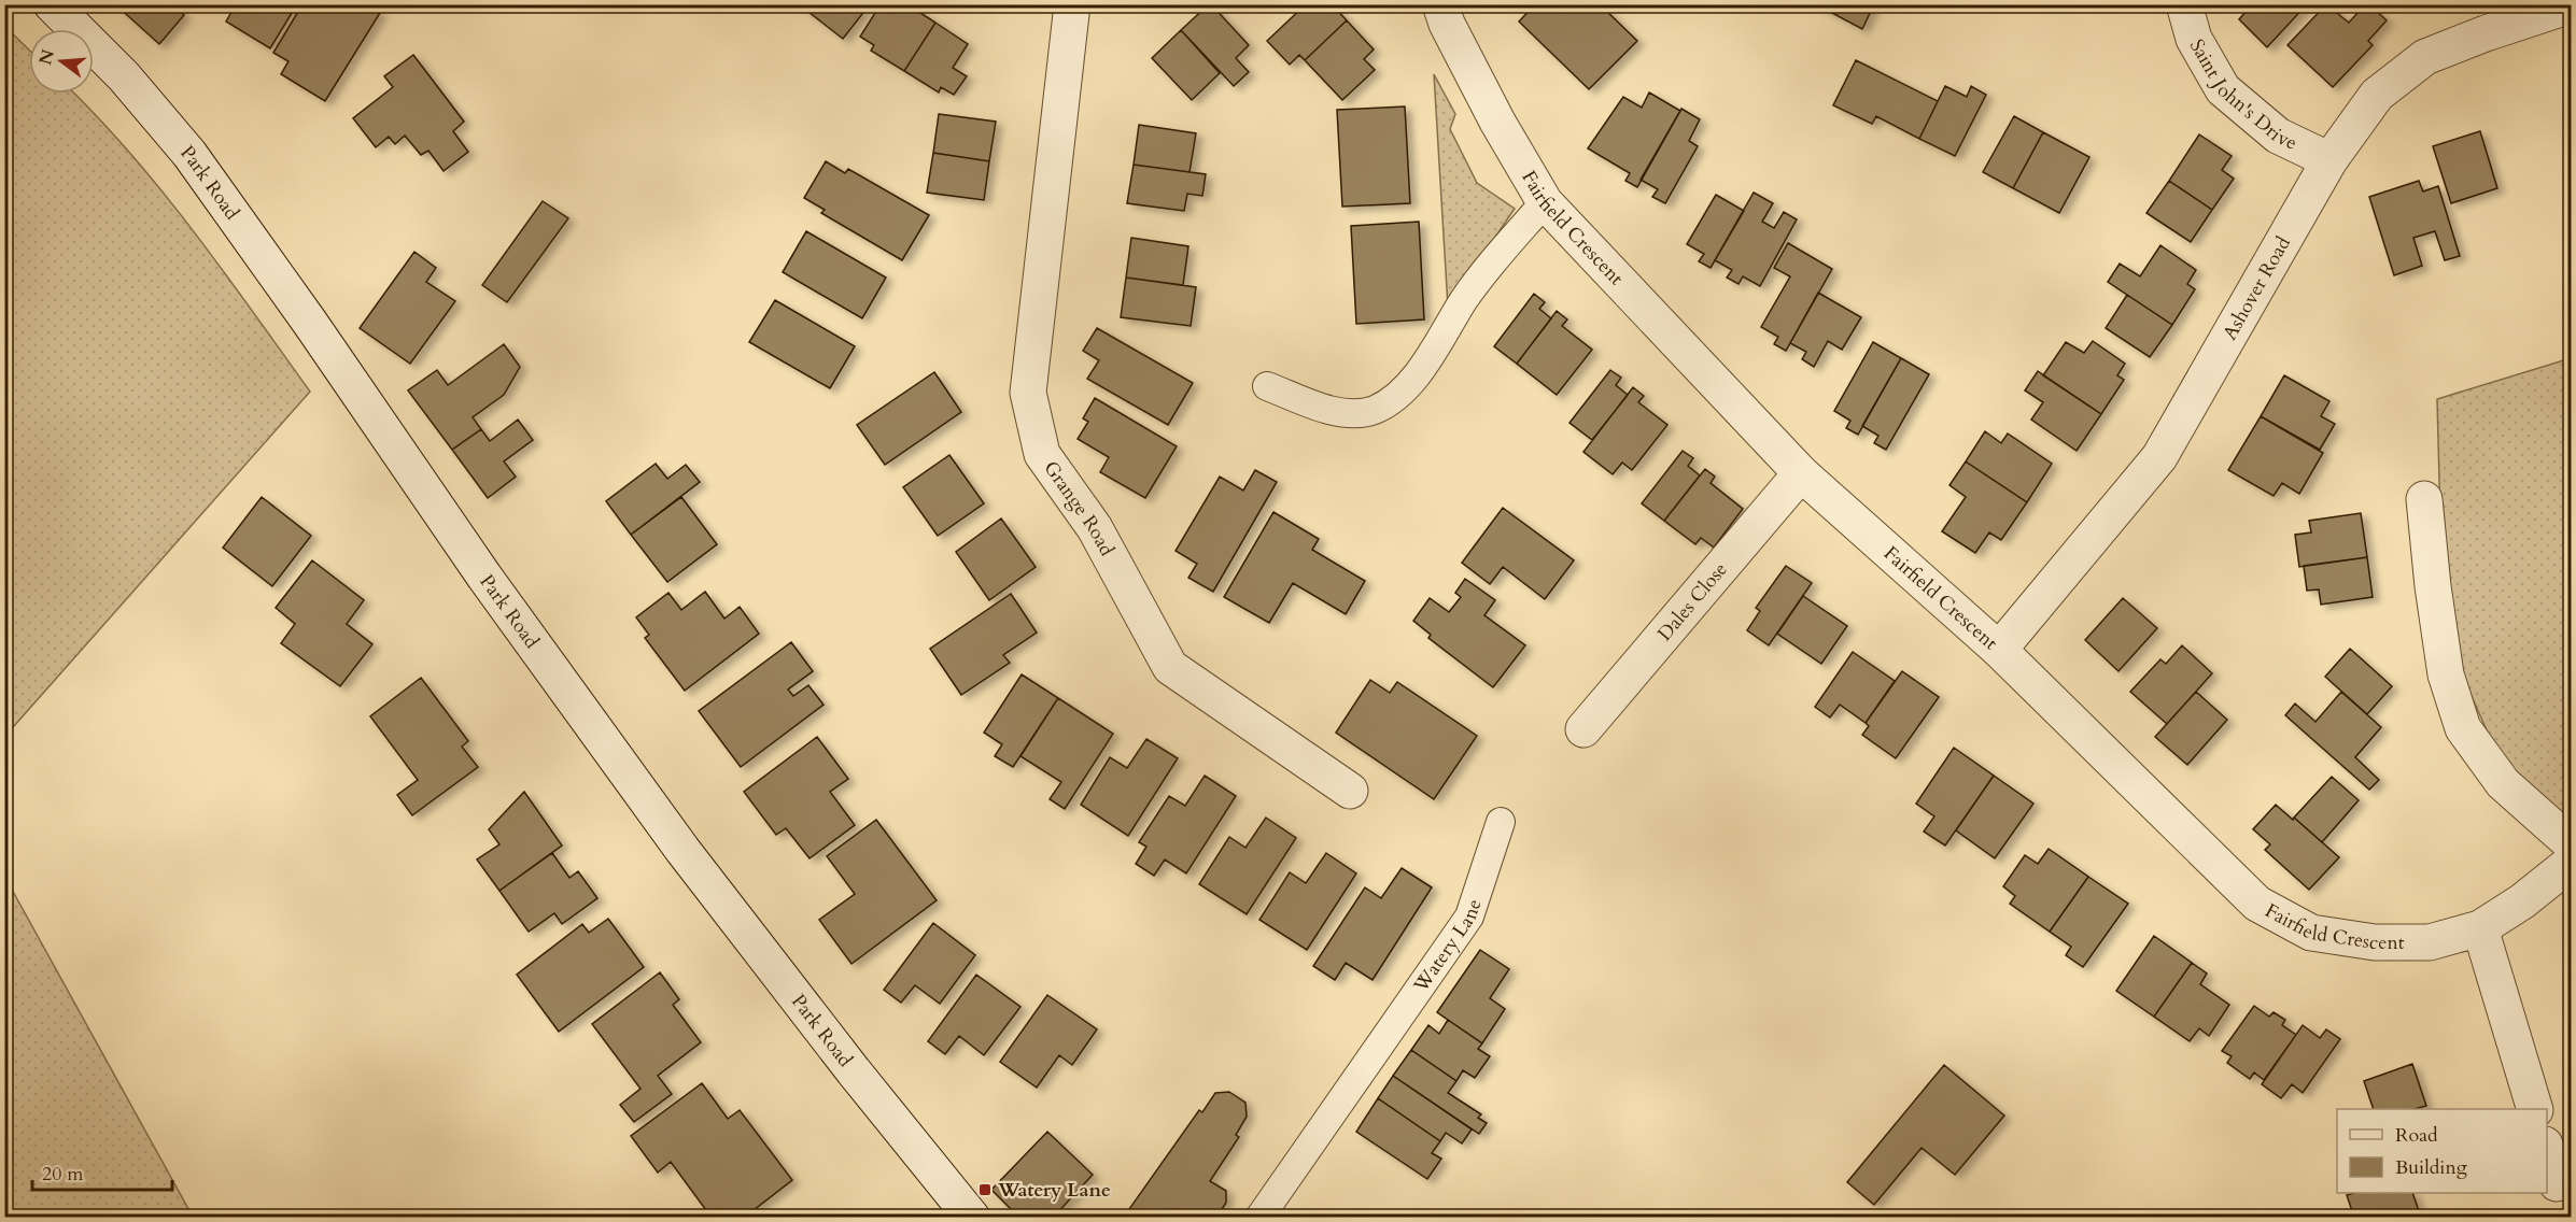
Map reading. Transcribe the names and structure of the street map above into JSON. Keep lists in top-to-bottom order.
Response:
{
  "streets": {
    "street": [
      "Saint John's Drive",
      "Park Road",
      "Fairfield Crescent",
      "Ashover Road",
      "Grange Road",
      "Dales Close"
    ],
    "lane": ["Watery Lane"]
  },
  "crossings": [
    ["Saint John's Drive", "Ashover Road"],
    ["Fairfield Crescent", "Ashover Road"],
    ["Fairfield Crescent", "Dales Close"]
  ],
  "places": {
    "transit": ["Watery Lane"]
  },
  "legend": ["Road", "Building"],
  "scale_bar": "20 m",
  "north": "left"
}
